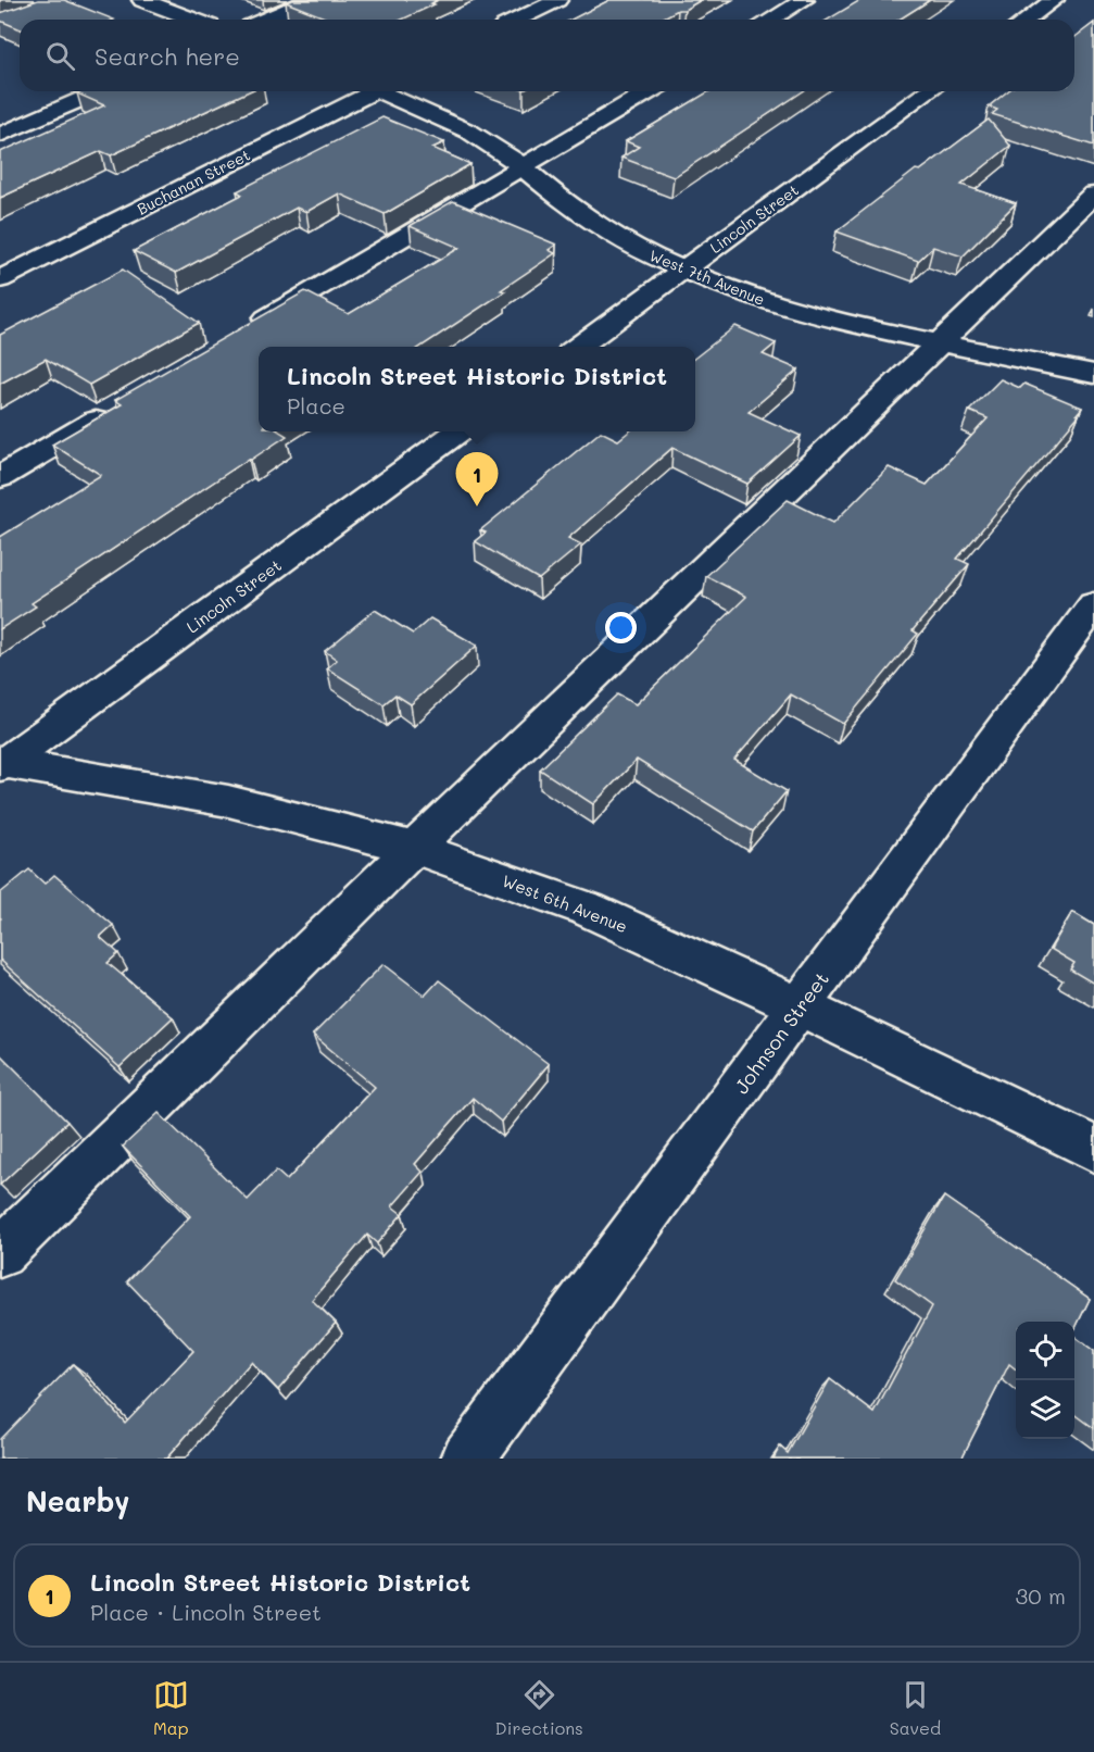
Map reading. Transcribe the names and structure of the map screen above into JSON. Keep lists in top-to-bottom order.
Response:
{
  "streets": {
    "street": [
      "Buchanan Street",
      "Lincoln Street",
      "West 7th Avenue",
      "West 6th Avenue",
      "Johnson Street"
    ]
  },
  "crossings": [
    ["Lincoln Street", "West 7th Avenue"],
    ["Lincoln Street", "West 6th Avenue"],
    ["West 6th Avenue", "Johnson Street"]
  ],
  "page": {
    "search": "Search here",
    "popup": ["Lincoln Street Historic District", "Place"],
    "pins": "1",
    "heading": "Nearby",
    "list": [
      {
        "mark": "1",
        "name": "Lincoln Street Historic District",
        "note": "Place · Lincoln Street",
        "value": "30 m"
      }
    ],
    "nav": ["Map", "Directions", "Saved"]
  }
}
